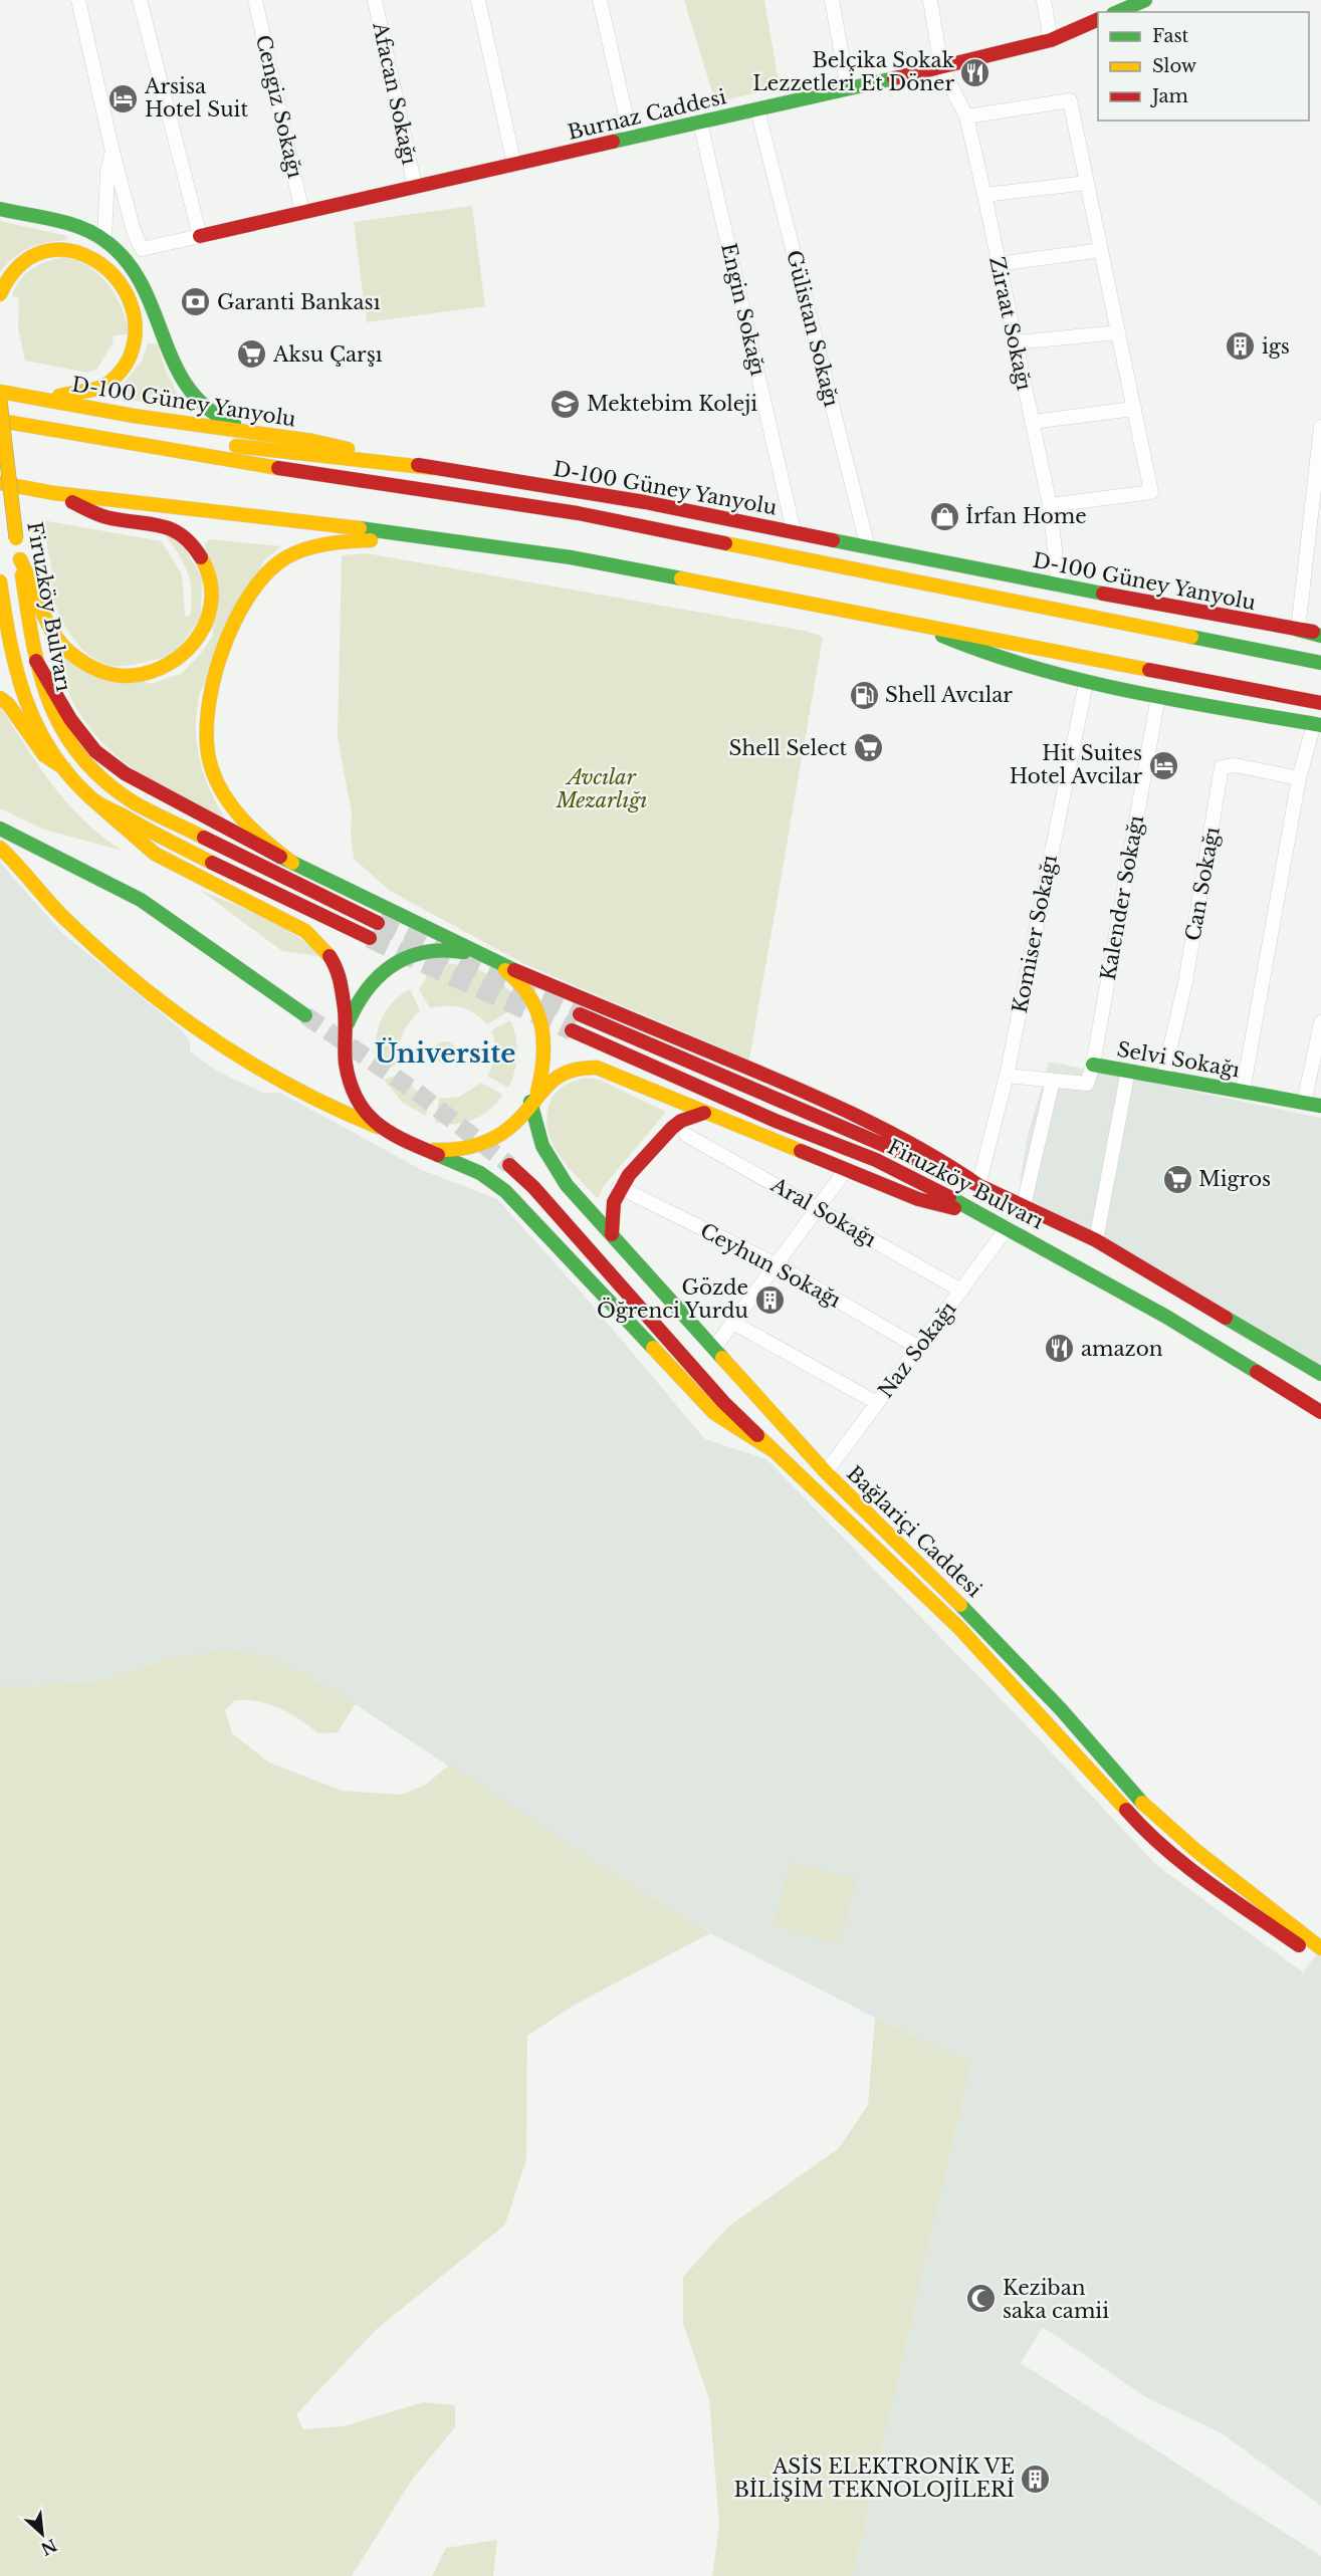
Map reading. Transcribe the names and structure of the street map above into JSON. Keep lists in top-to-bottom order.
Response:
{
  "streets": {
    "main road": [
      "Burnaz Caddesi",
      "D-100 Güney Yanyolu",
      "Firuzköy Bulvarı",
      "Selvi Sokağı",
      "Bağlariçi Caddesi"
    ],
    "street": [
      "Afacan Sokağı",
      "Cengiz Sokağı",
      "Engin Sokağı",
      "Ziraat Sokağı",
      "Gülistan Sokağı",
      "Can Sokağı",
      "Kalender Sokağı",
      "Komiser Sokağı",
      "Aral Sokağı",
      "Ceyhun Sokağı",
      "Naz Sokağı"
    ]
  },
  "crossings": [
    ["Afacan Sokağı", "Burnaz Caddesi"],
    ["Cengiz Sokağı", "Burnaz Caddesi"],
    ["Burnaz Caddesi", "Engin Sokağı"],
    ["Burnaz Caddesi", "Ziraat Sokağı"],
    ["Burnaz Caddesi", "Gülistan Sokağı"],
    ["Engin Sokağı", "D-100 Güney Yanyolu"],
    ["Ziraat Sokağı", "D-100 Güney Yanyolu"],
    ["Gülistan Sokağı", "D-100 Güney Yanyolu"],
    ["Firuzköy Bulvarı", "Komiser Sokağı"],
    ["Firuzköy Bulvarı", "Naz Sokağı"],
    ["Can Sokağı", "Selvi Sokağı"],
    ["Kalender Sokağı", "Selvi Sokağı"],
    ["Komiser Sokağı", "Selvi Sokağı"],
    ["Aral Sokağı", "Naz Sokağı"],
    ["Ceyhun Sokağı", "Naz Sokağı"],
    ["Naz Sokağı", "Bağlariçi Caddesi"]
  ],
  "districts": ["Üniversite"],
  "parks": ["Avcılar Mezarlığı"],
  "places": {
    "restaurant": ["Belçika Sokak Lezzetleri Et Döner", "amazon"],
    "hotel": ["Arsisa Hotel Suit", "Hit Suites Hotel Avcilar"],
    "bank": ["Garanti Bankası"],
    "building": ["igs", "Gözde Öğrenci Yurdu", "ASİS ELEKTRONİK VE BİLİŞİM TEKNOLOJİLERİ"],
    "supermarket": ["Aksu Çarşı", "Shell Select", "Migros"],
    "school or university": ["Mektebim Koleji"],
    "shop": ["İrfan Home"],
    "fuel station": ["Shell Avcılar"],
    "mosque": ["Keziban saka camii"]
  },
  "legend": ["Fast", "Slow", "Jam"],
  "north": "bottom right"
}
